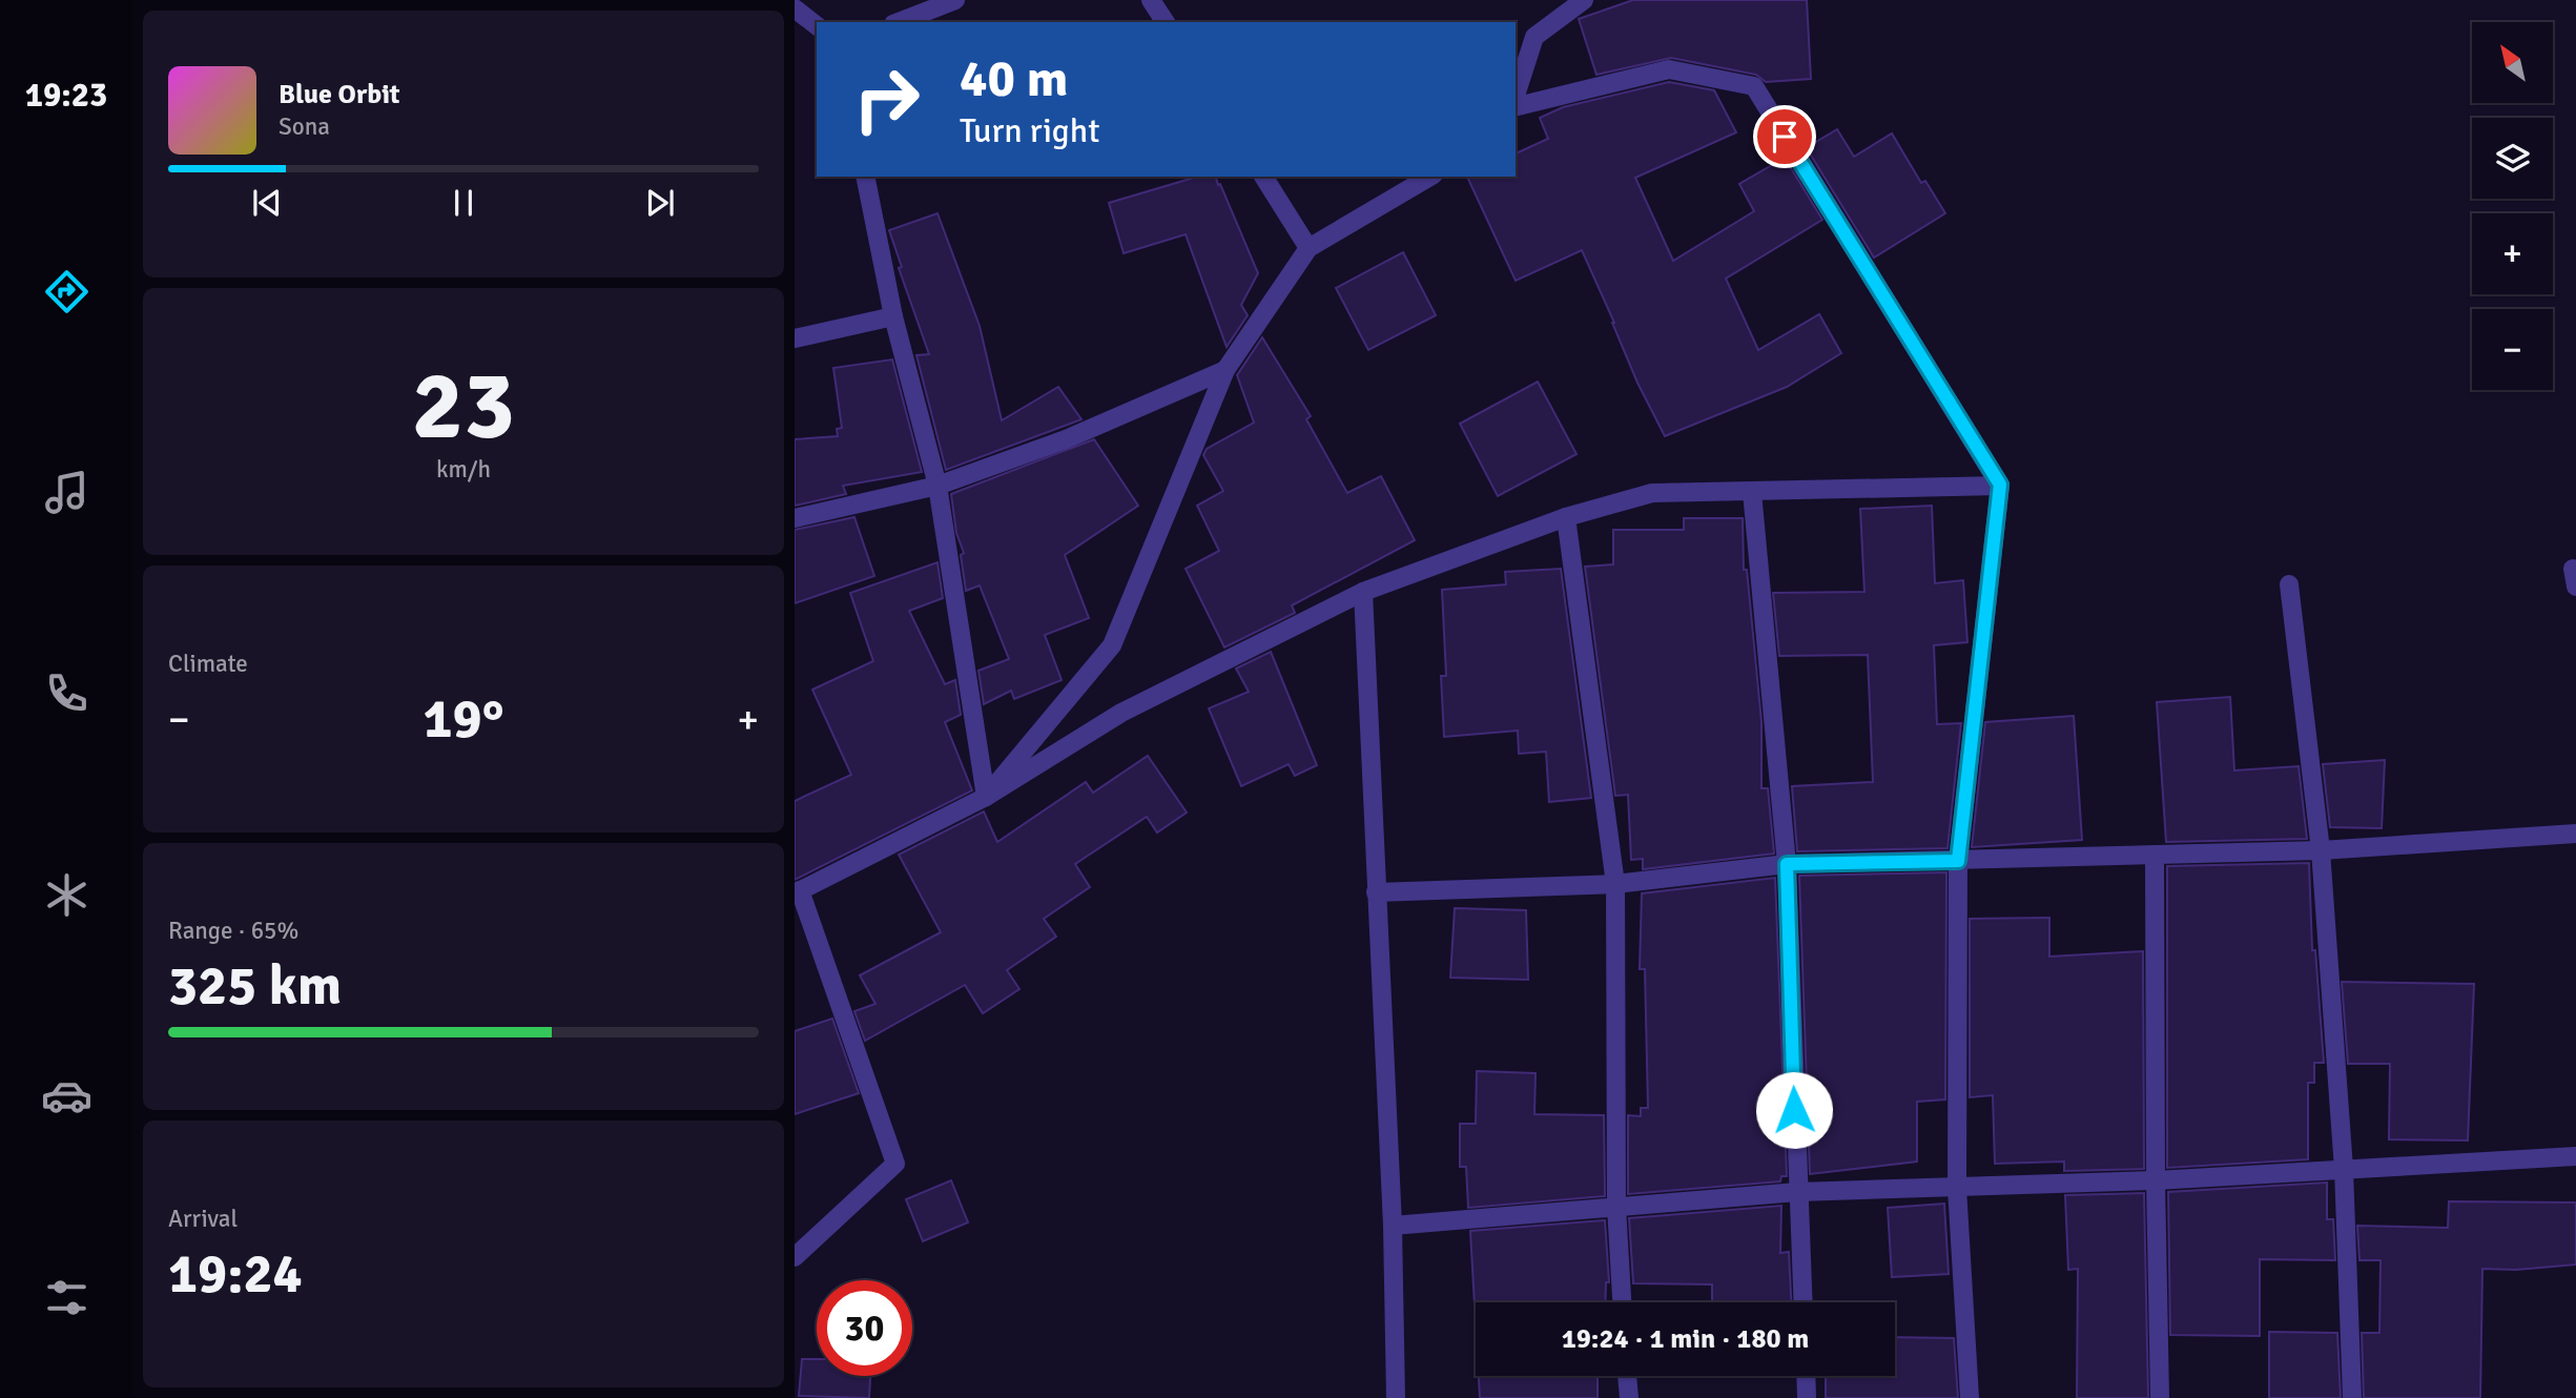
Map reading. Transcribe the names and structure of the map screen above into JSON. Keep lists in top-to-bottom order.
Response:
{
  "north": "top left",
  "page": {
    "tabs": "19:23",
    "map_buttons": ["+", "−"],
    "turn": ["40 m", "Turn right"],
    "song": ["Blue Orbit", "Sona"],
    "tile": [
      ["23", "km/h"],
      "Climate",
      ["Range · 65%", "325 km"],
      ["Arrival", "19:24"]
    ],
    "heat": ["−", "19°", "+"],
    "limit": "30",
    "trip": "19:24 · 1 min · 180 m"
  }
}
